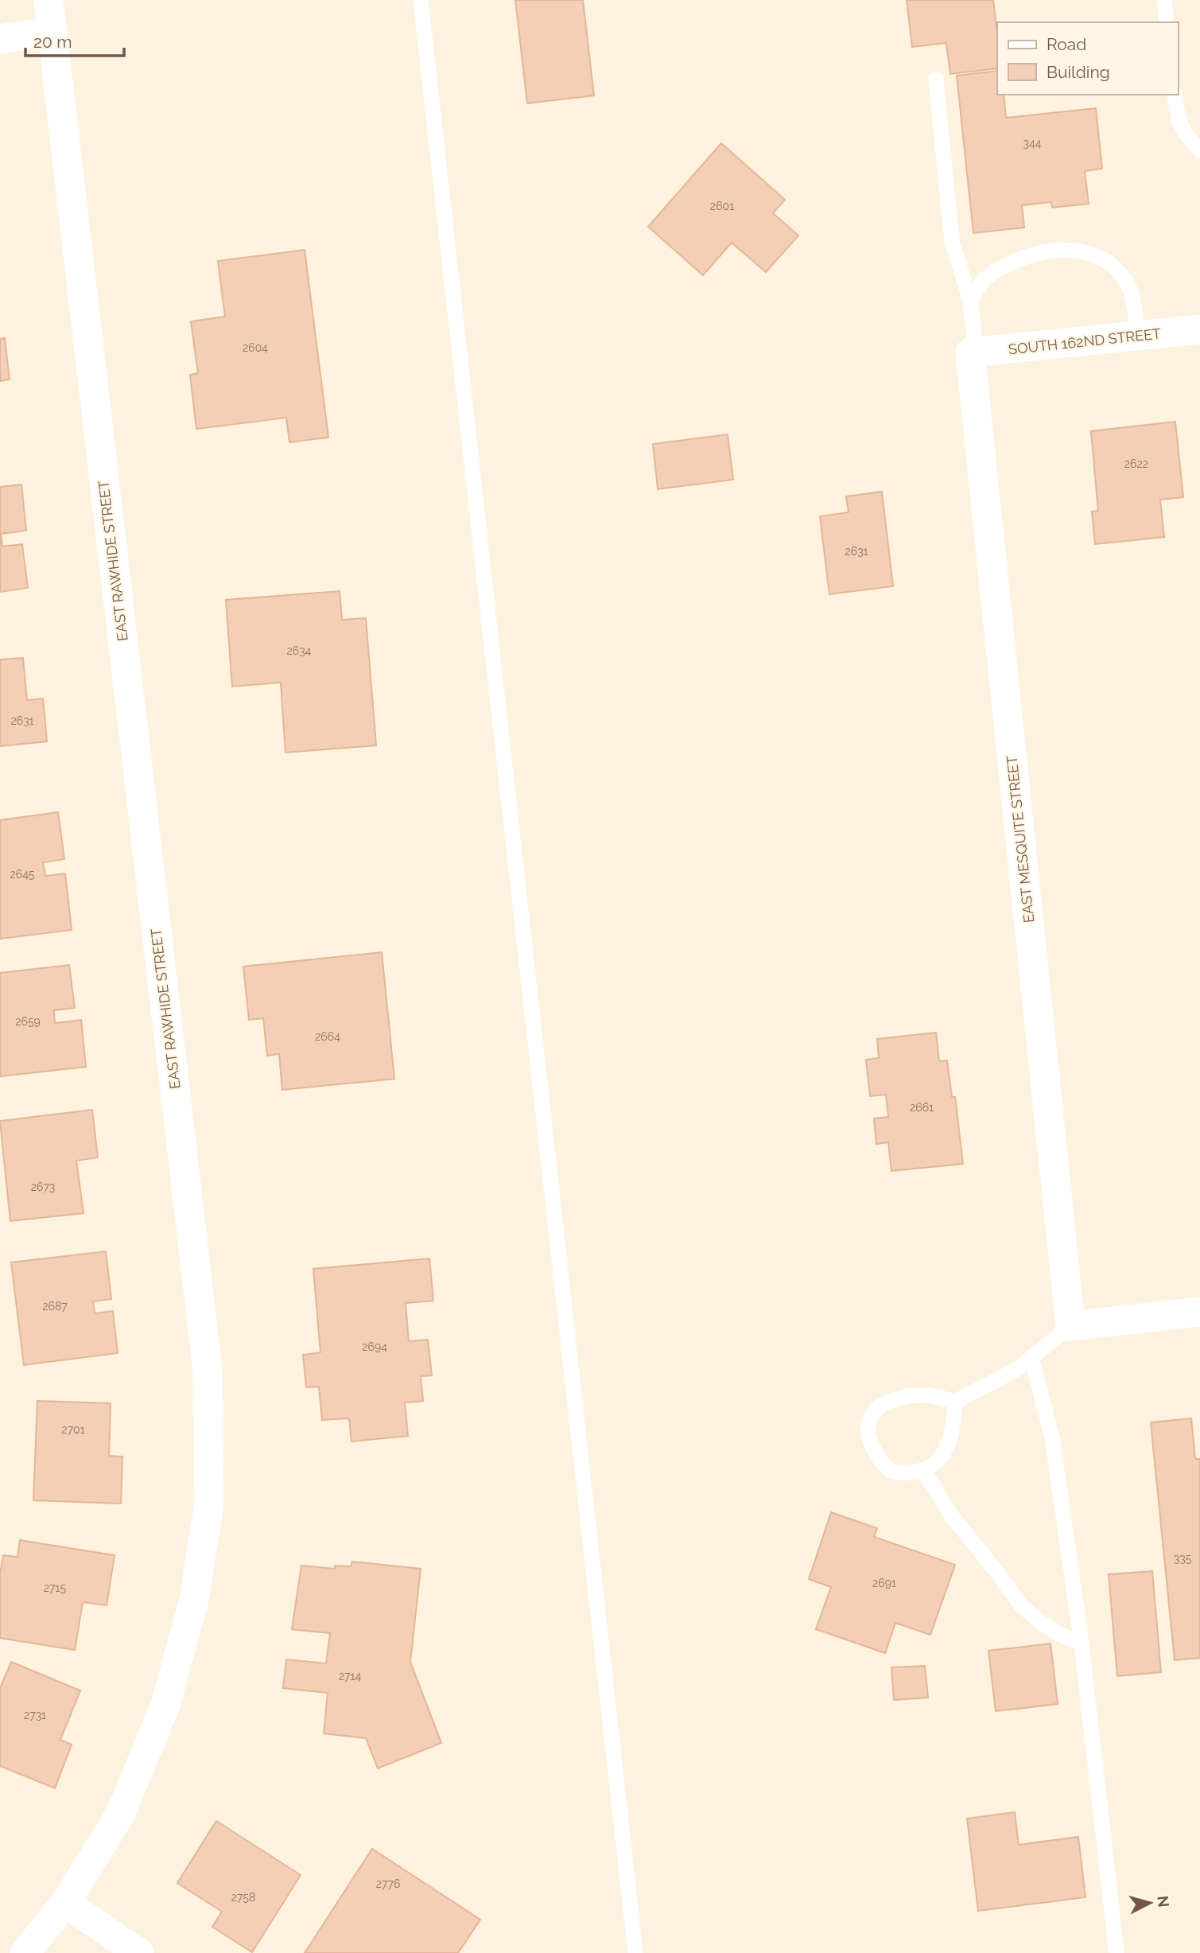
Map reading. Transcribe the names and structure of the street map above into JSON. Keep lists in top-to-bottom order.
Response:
{
  "streets": {
    "street": ["SOUTH 162ND STREET", "EAST RAWHIDE STREET", "EAST MESQUITE STREET"]
  },
  "crossings": [
    ["SOUTH 162ND STREET", "EAST MESQUITE STREET"]
  ],
  "house_numbers": [
    "344",
    "2601",
    "2604",
    "2622",
    "2631",
    "2634",
    "2631",
    "2645",
    "2659",
    "2664",
    "2661",
    "2673",
    "2687",
    "2694",
    "2701",
    "335",
    "2691",
    "2715",
    "2714",
    "2731",
    "2776",
    "2758"
  ],
  "legend": ["Road", "Building"],
  "scale_bar": "20 m",
  "north": "right"
}
